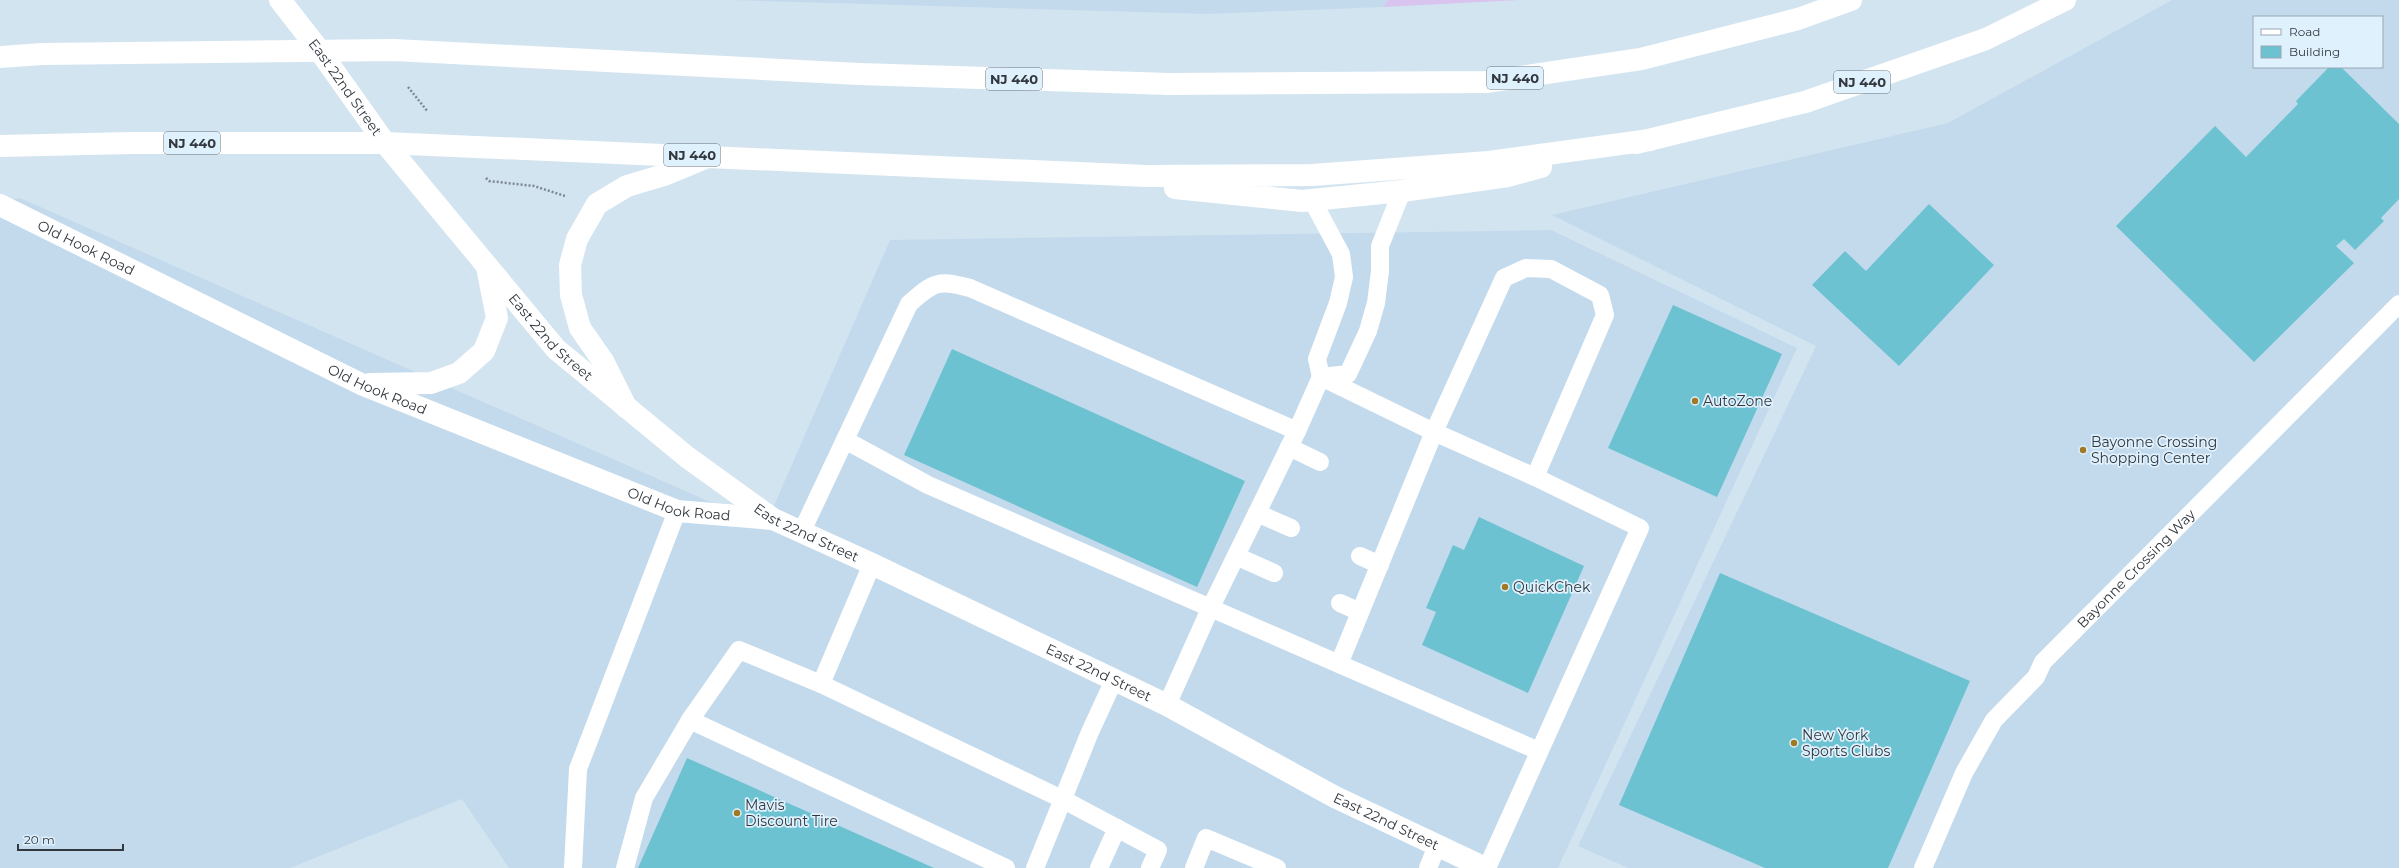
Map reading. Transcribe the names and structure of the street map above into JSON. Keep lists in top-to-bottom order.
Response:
{
  "streets": {
    "main road": ["NJ 440", "East 22nd Street", "Old Hook Road"],
    "lane": ["Bayonne Crossing Way"]
  },
  "crossings": [
    ["NJ 440", "East 22nd Street"],
    ["East 22nd Street", "Old Hook Road"]
  ],
  "places": [
    "AutoZone",
    "Bayonne Crossing Shopping Center",
    "QuickChek",
    "New York Sports Clubs",
    "Mavis Discount Tire"
  ],
  "legend": ["Road", "Building"],
  "scale_bar": "20 m"
}
